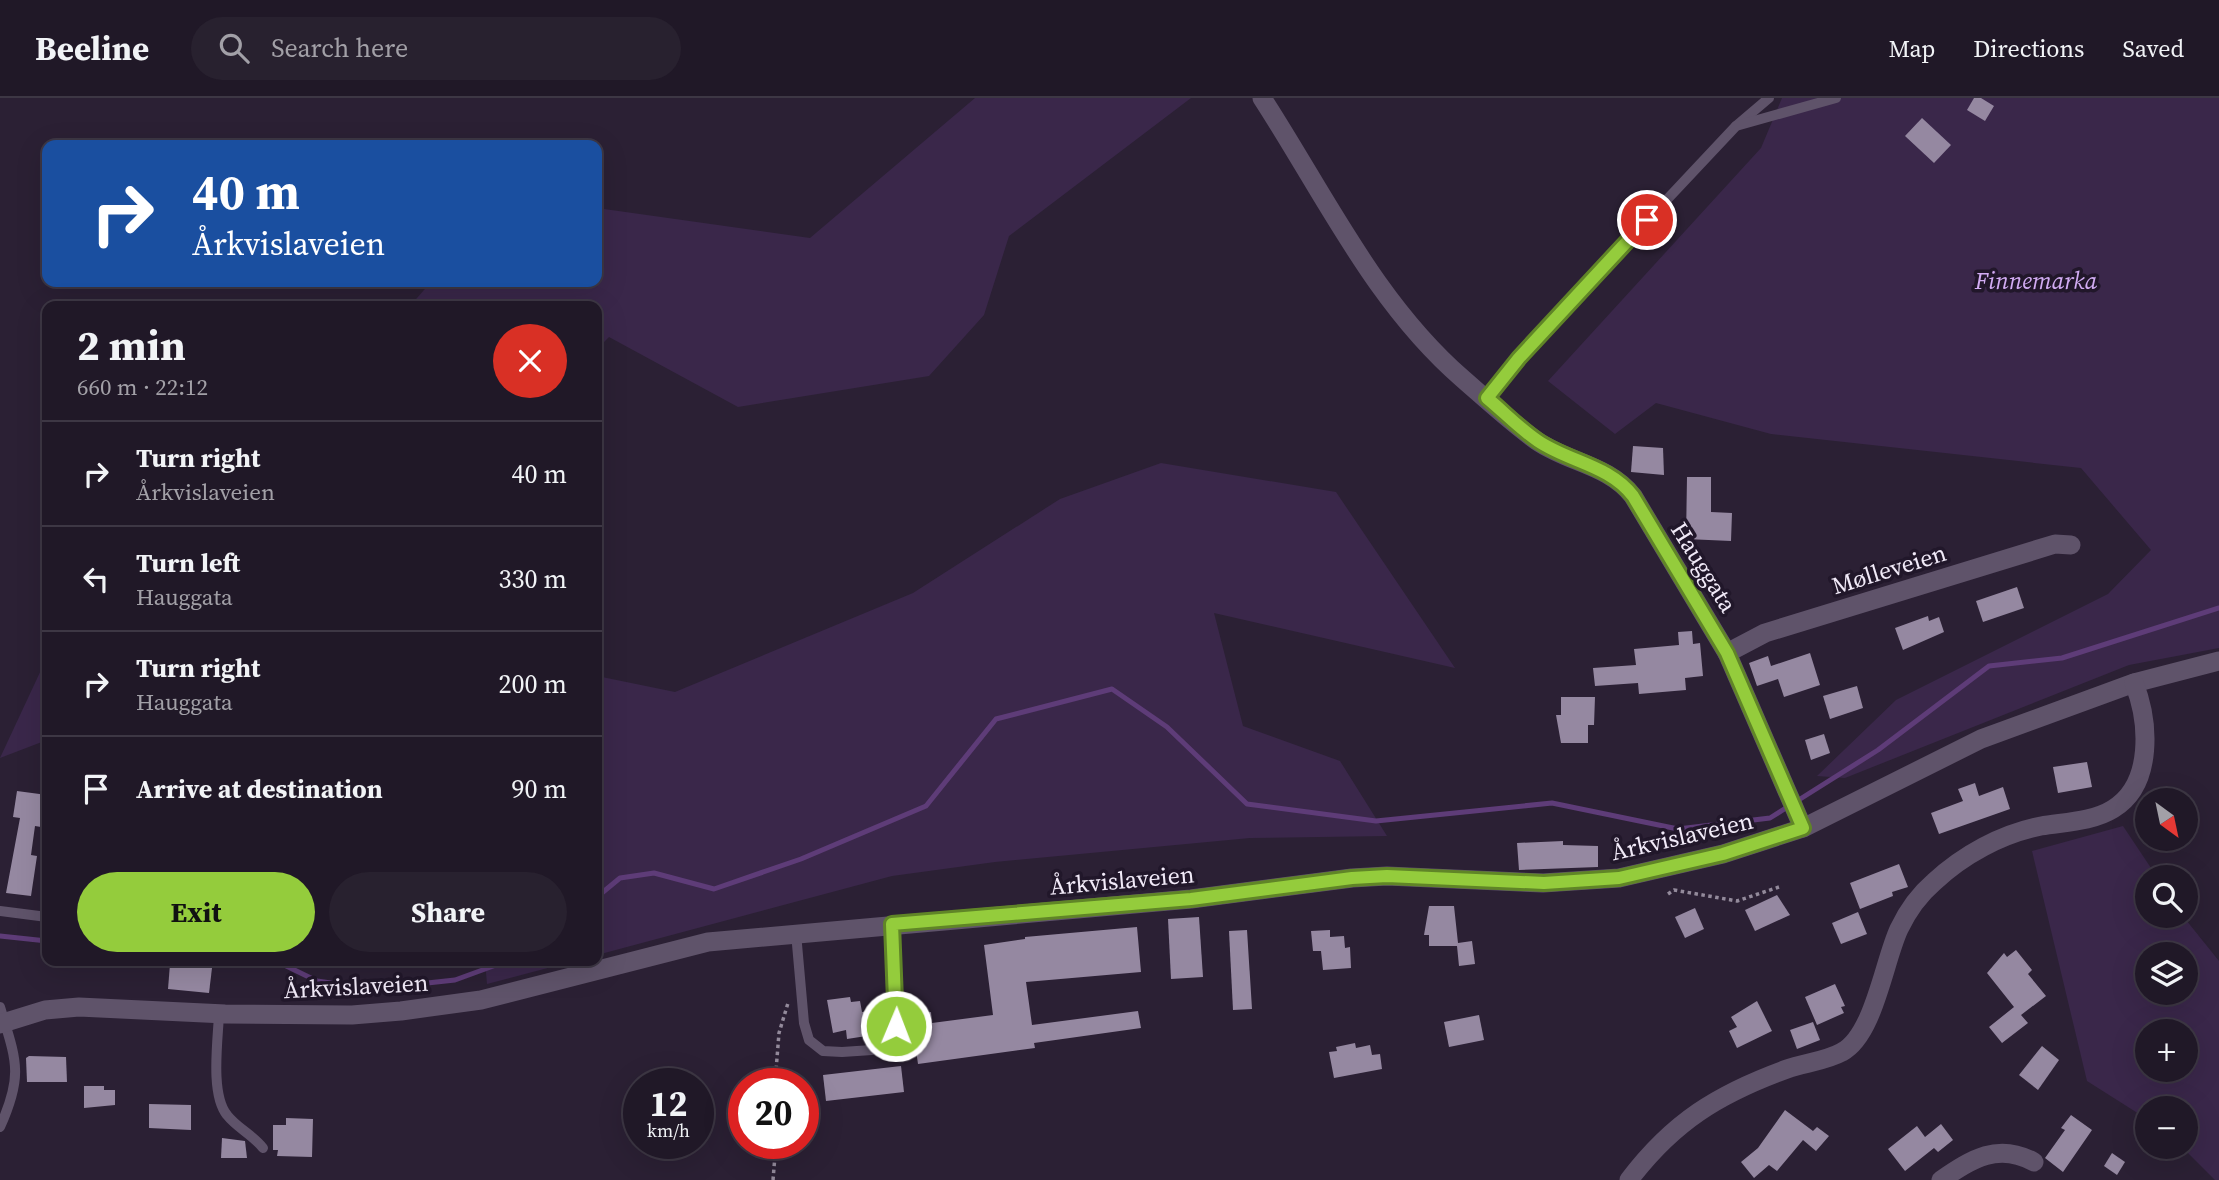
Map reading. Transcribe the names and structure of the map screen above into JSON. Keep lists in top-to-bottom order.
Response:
{
  "streets": {
    "street": ["Hauggata", "Mølleveien", "Årkvislaveien"]
  },
  "crossings": [
    ["Hauggata", "Mølleveien"],
    ["Hauggata", "Årkvislaveien"]
  ],
  "parks": ["Finnemarka"],
  "north": "bottom right",
  "page": {
    "header": "Beeline",
    "search": "Search here",
    "nav": ["Map", "Directions", "Saved"],
    "turn": ["40 m", "Årkvislaveien"],
    "heading": ["2 min", "660 m · 22:12"],
    "list": [
      {
        "name": "Turn right",
        "note": "Årkvislaveien",
        "value": "40 m"
      },
      {
        "name": "Turn left",
        "note": "Hauggata",
        "value": "330 m"
      },
      {
        "name": "Turn right",
        "note": "Hauggata",
        "value": "200 m"
      },
      {
        "name": "Arrive at destination",
        "value": "90 m"
      }
    ],
    "map_buttons": ["+", "−"],
    "buttons": ["Exit", "Share"],
    "speed": "12 km/h",
    "limit": "20"
  }
}
